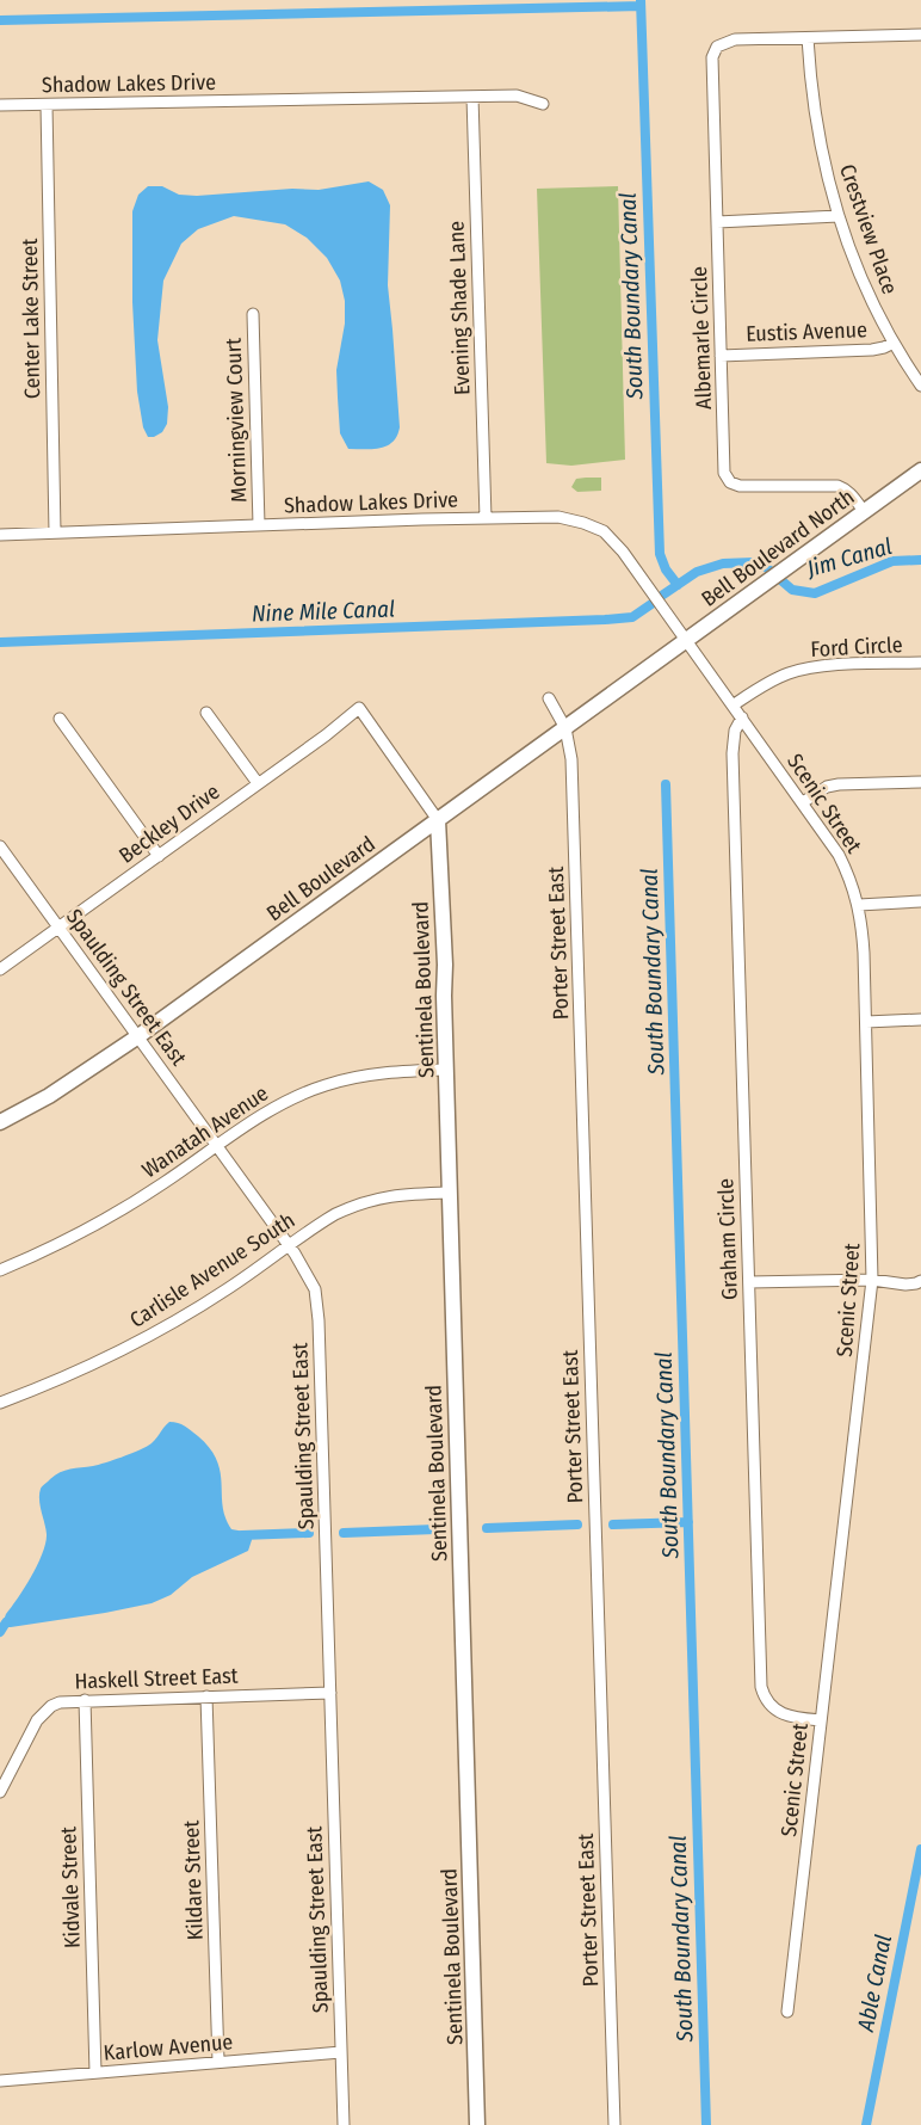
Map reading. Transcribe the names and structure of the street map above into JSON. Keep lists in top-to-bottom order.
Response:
{
  "streets": {
    "street": [
      "Shadow Lakes Drive",
      "Crestview Place",
      "Evening Shade Lane",
      "Center Lake Street",
      "Eustis Avenue",
      "Albemarle Circle",
      "Morningview Court",
      "Bell Boulevard North",
      "Ford Circle",
      "Scenic Street",
      "Beckley Drive",
      "Bell Boulevard",
      "Porter Street East",
      "Spaulding Street East",
      "Sentinela Boulevard",
      "Wanatah Avenue",
      "Graham Circle",
      "Carlisle Avenue South",
      "Haskell Street East",
      "Kildare Street",
      "Kidvale Street",
      "Karlow Avenue"
    ]
  },
  "crossings": [
    ["Shadow Lakes Drive", "Evening Shade Lane"],
    ["Shadow Lakes Drive", "Center Lake Street"],
    ["Shadow Lakes Drive", "Morningview Court"],
    ["Shadow Lakes Drive", "Bell Boulevard North"],
    ["Shadow Lakes Drive", "Scenic Street"],
    ["Crestview Place", "Eustis Avenue"],
    ["Crestview Place", "Albemarle Circle"],
    ["Eustis Avenue", "Albemarle Circle"],
    ["Albemarle Circle", "Bell Boulevard North"],
    ["Bell Boulevard North", "Scenic Street"],
    ["Bell Boulevard North", "Bell Boulevard"],
    ["Ford Circle", "Scenic Street"],
    ["Scenic Street", "Graham Circle"],
    ["Beckley Drive", "Bell Boulevard"],
    ["Beckley Drive", "Spaulding Street East"],
    ["Beckley Drive", "Sentinela Boulevard"],
    ["Bell Boulevard", "Porter Street East"],
    ["Bell Boulevard", "Spaulding Street East"],
    ["Bell Boulevard", "Sentinela Boulevard"],
    ["Spaulding Street East", "Wanatah Avenue"],
    ["Spaulding Street East", "Carlisle Avenue South"],
    ["Spaulding Street East", "Haskell Street East"],
    ["Spaulding Street East", "Karlow Avenue"],
    ["Sentinela Boulevard", "Wanatah Avenue"],
    ["Sentinela Boulevard", "Carlisle Avenue South"],
    ["Haskell Street East", "Kildare Street"],
    ["Haskell Street East", "Kidvale Street"],
    ["Kildare Street", "Karlow Avenue"],
    ["Kidvale Street", "Karlow Avenue"]
  ],
  "water": [
    "South Boundary Canal",
    "Jim Canal",
    "Nine Mile Canal",
    "Able Canal"
  ]
}
